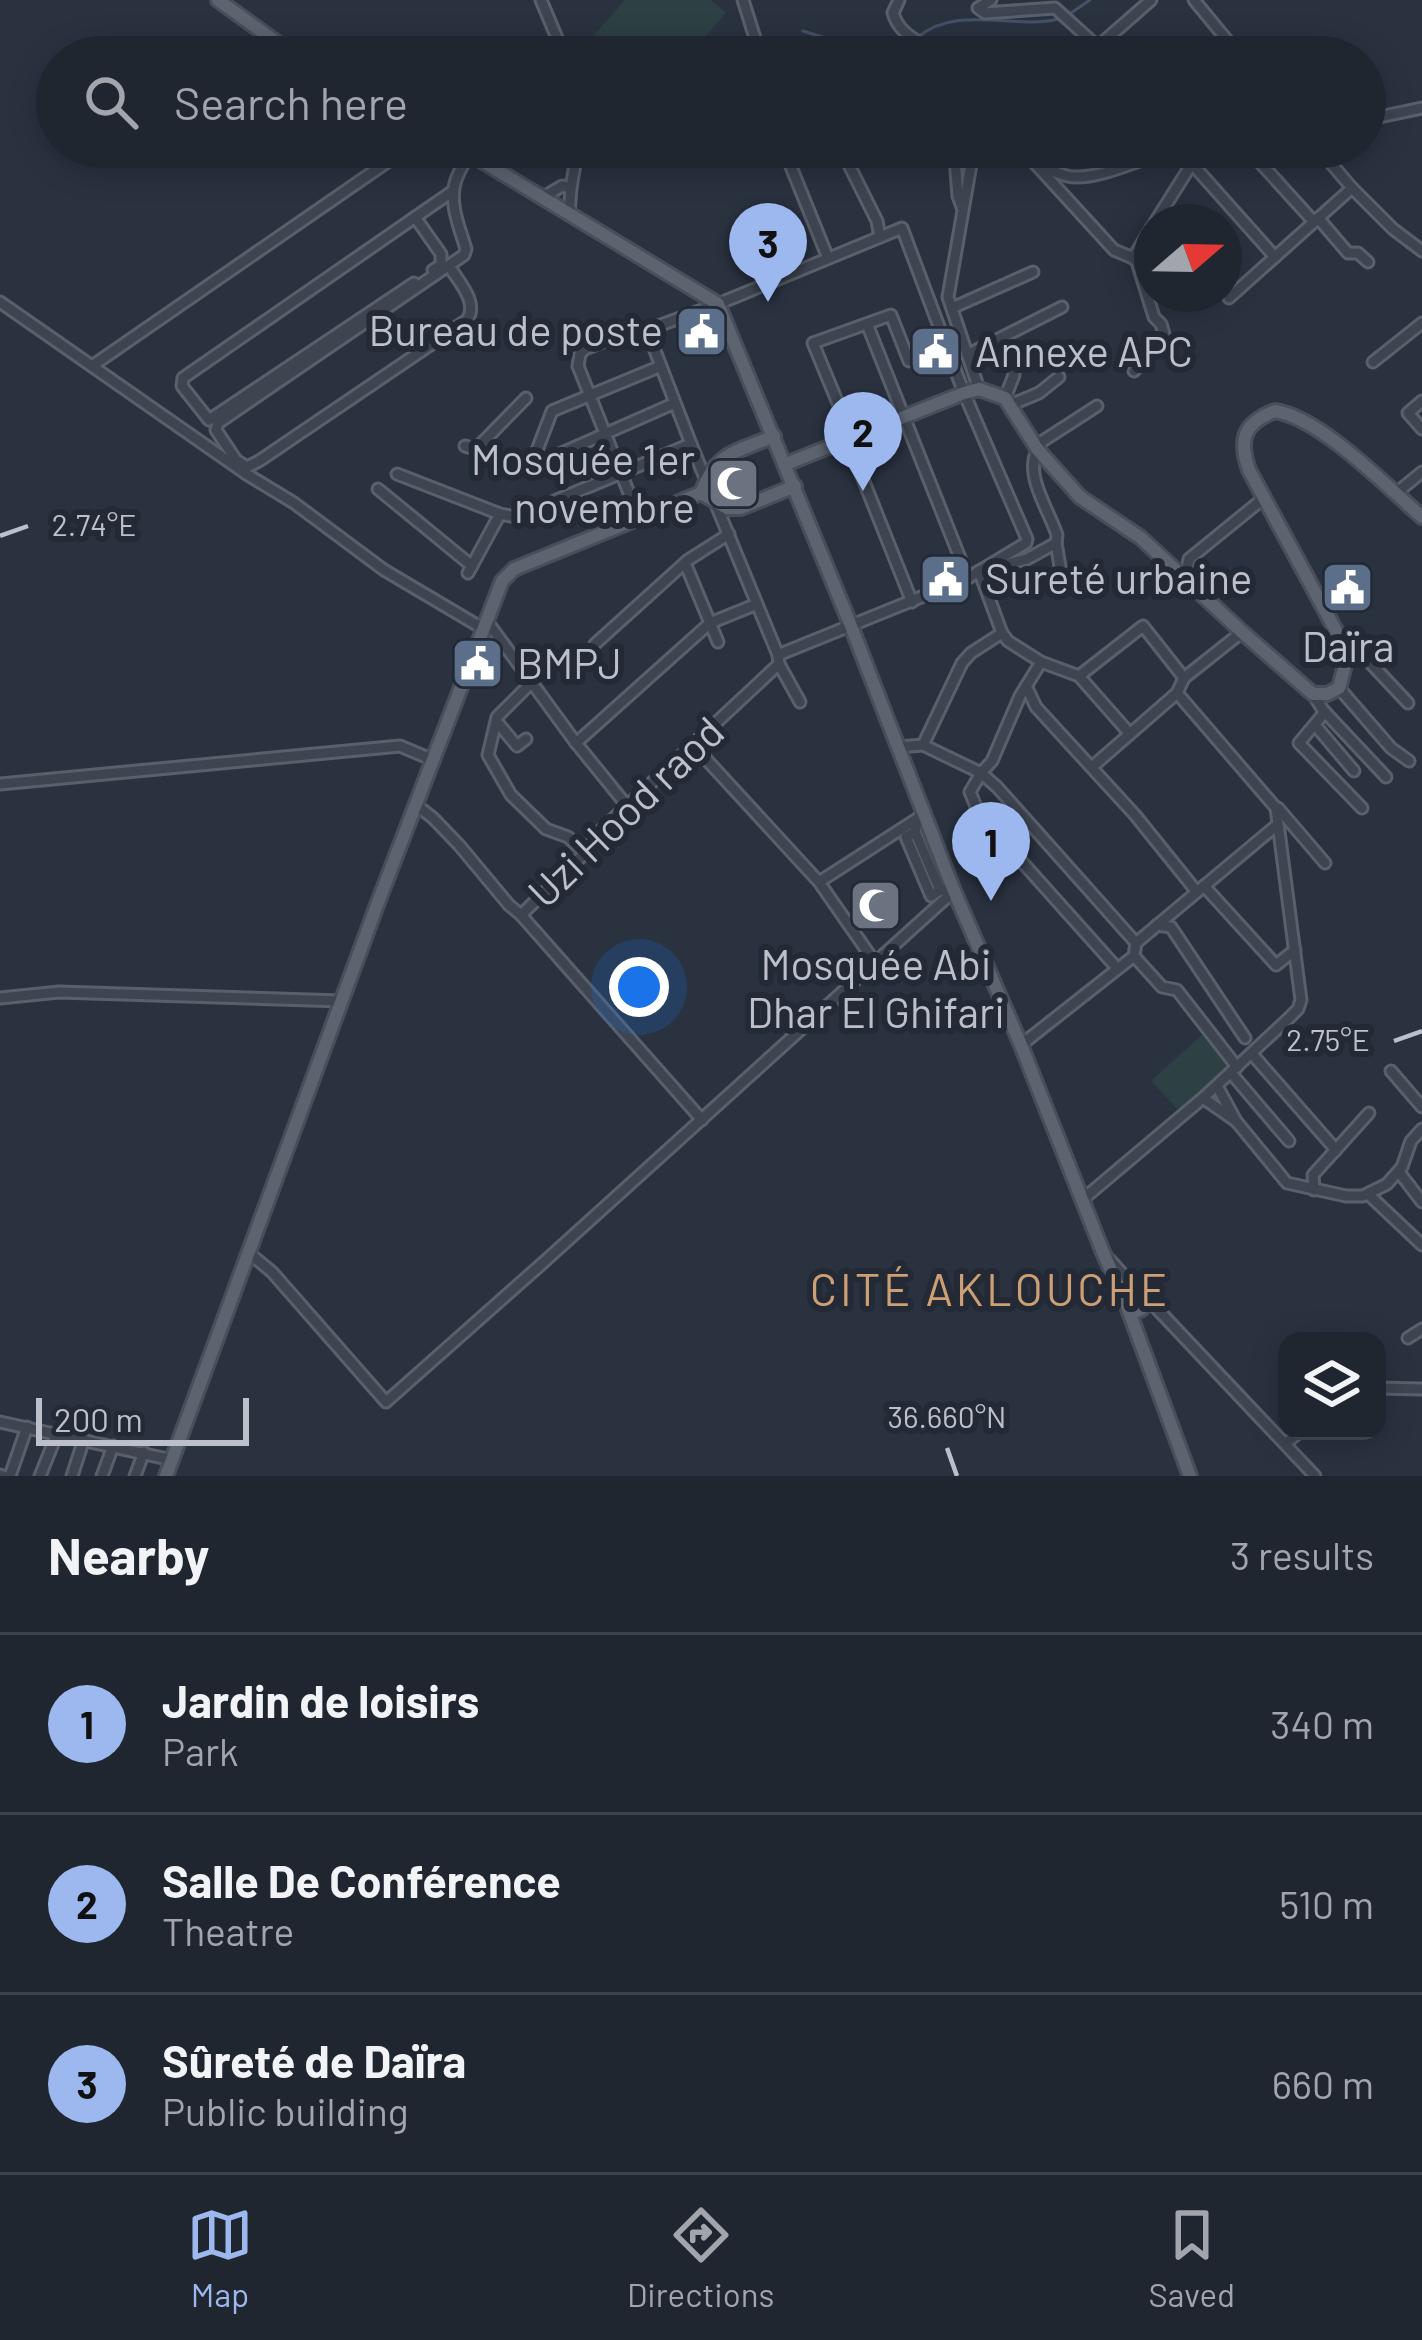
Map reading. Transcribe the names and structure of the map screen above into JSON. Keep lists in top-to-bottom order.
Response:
{
  "streets": {
    "street": ["Uzi Hood raod"]
  },
  "districts": ["CITÉ AKLOUCHE"],
  "places": {
    "public building": [
      "Bureau de poste",
      "Annexe APC",
      "Sureté urbaine",
      "Daïra",
      "BMPJ"
    ],
    "mosque": ["Mosquée 1er novembre", "Mosquée Abi Dhar El Ghifari"]
  },
  "scale_bar": "200 m",
  "north": "right",
  "page": {
    "search": "Search here",
    "pins": ["3", "2", "1"],
    "scale": "200 m",
    "heading": ["Nearby", "3 results"],
    "list": [
      {
        "mark": "1",
        "name": "Jardin de loisirs",
        "note": "Park",
        "value": "340 m"
      },
      {
        "mark": "2",
        "name": "Salle De Conférence",
        "note": "Theatre",
        "value": "510 m"
      },
      {
        "mark": "3",
        "name": "Sûreté de Daïra",
        "note": "Public building",
        "value": "660 m"
      }
    ],
    "nav": ["Map", "Directions", "Saved"]
  },
  "coordinates": ["2.74°E", "2.75°E", "36.660°N"]
}
